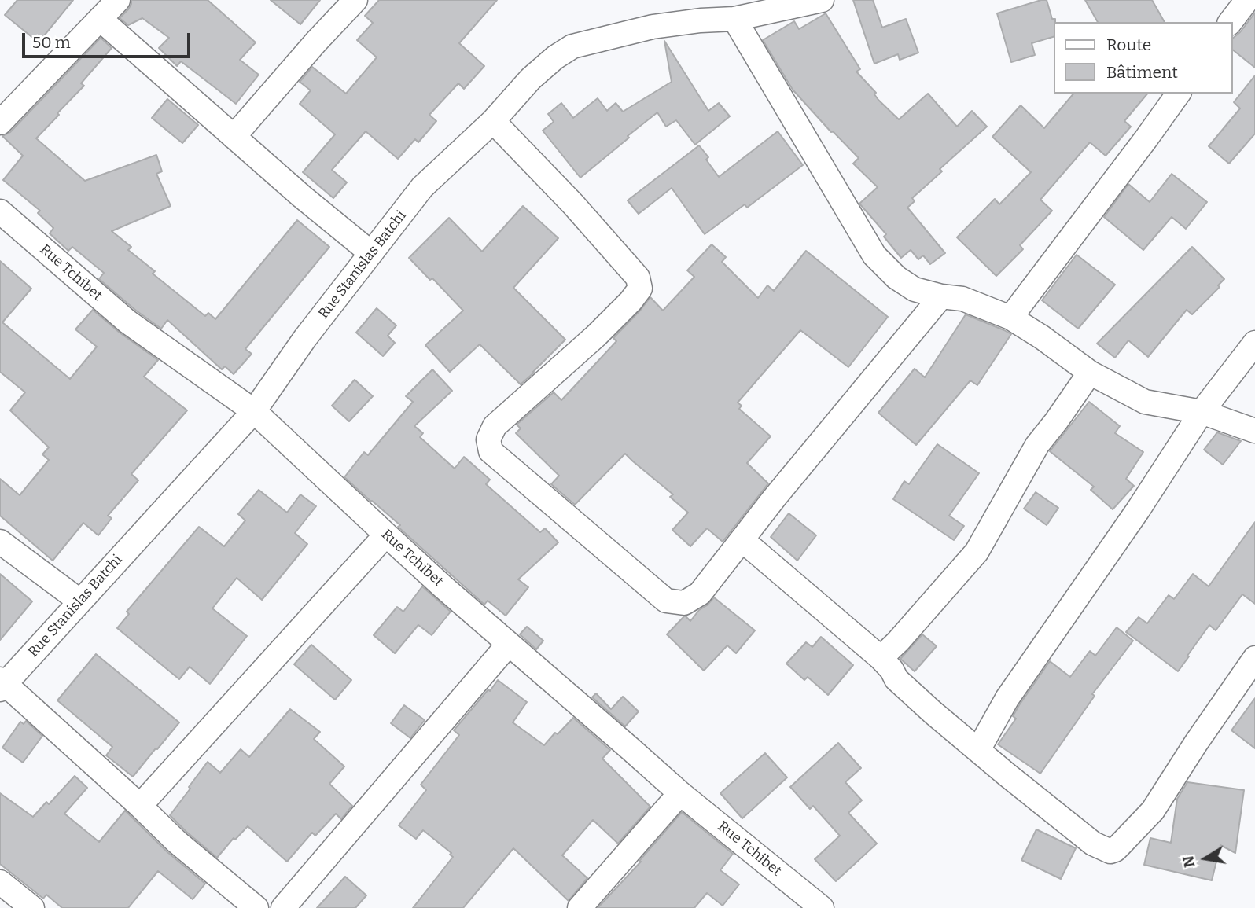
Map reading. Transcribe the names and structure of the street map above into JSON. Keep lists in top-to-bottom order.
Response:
{
  "streets": {
    "street": ["Rue Stanislas Batchi", "Rue Tchibet"]
  },
  "crossings": [
    ["Rue Stanislas Batchi", "Rue Tchibet"]
  ],
  "legend": ["Route", "Bâtiment"],
  "scale_bar": "50 m",
  "north": "left"
}
